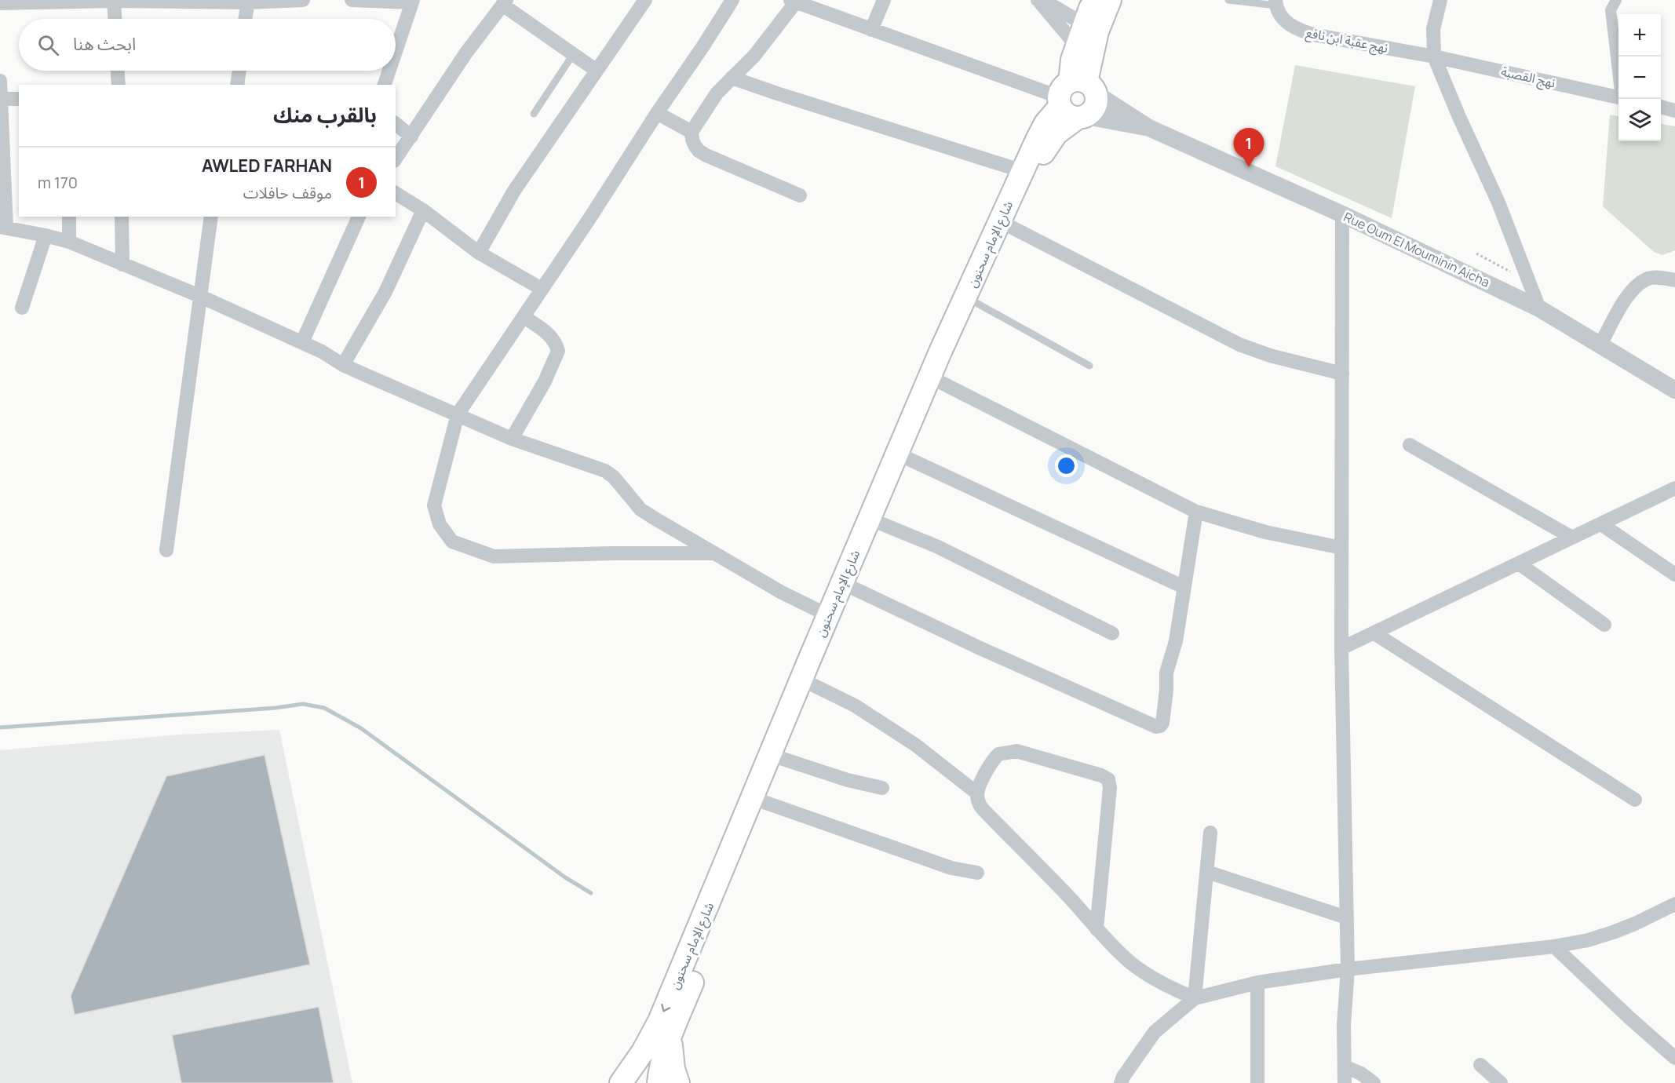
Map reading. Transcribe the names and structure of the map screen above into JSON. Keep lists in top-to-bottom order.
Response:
{
  "streets": {
    "main road": ["شارع الإمام سحنون"],
    "street": ["نهج عقبة ابن نافع", "نهج القصبة", "Rue Oum El Mouminin Aicha"]
  },
  "crossings": [
    ["نهج عقبة ابن نافع", "نهج القصبة"],
    ["شارع الإمام سحنون", "Rue Oum El Mouminin Aicha"]
  ],
  "page": {
    "map_buttons": ["+", "−"],
    "search": "ابحث هنا",
    "heading": "بالقرب منك",
    "pins": "1",
    "list": [
      {
        "mark": "1",
        "name": "AWLED FARHAN",
        "note": "موقف حافلات",
        "value": "170 m"
      }
    ]
  }
}
